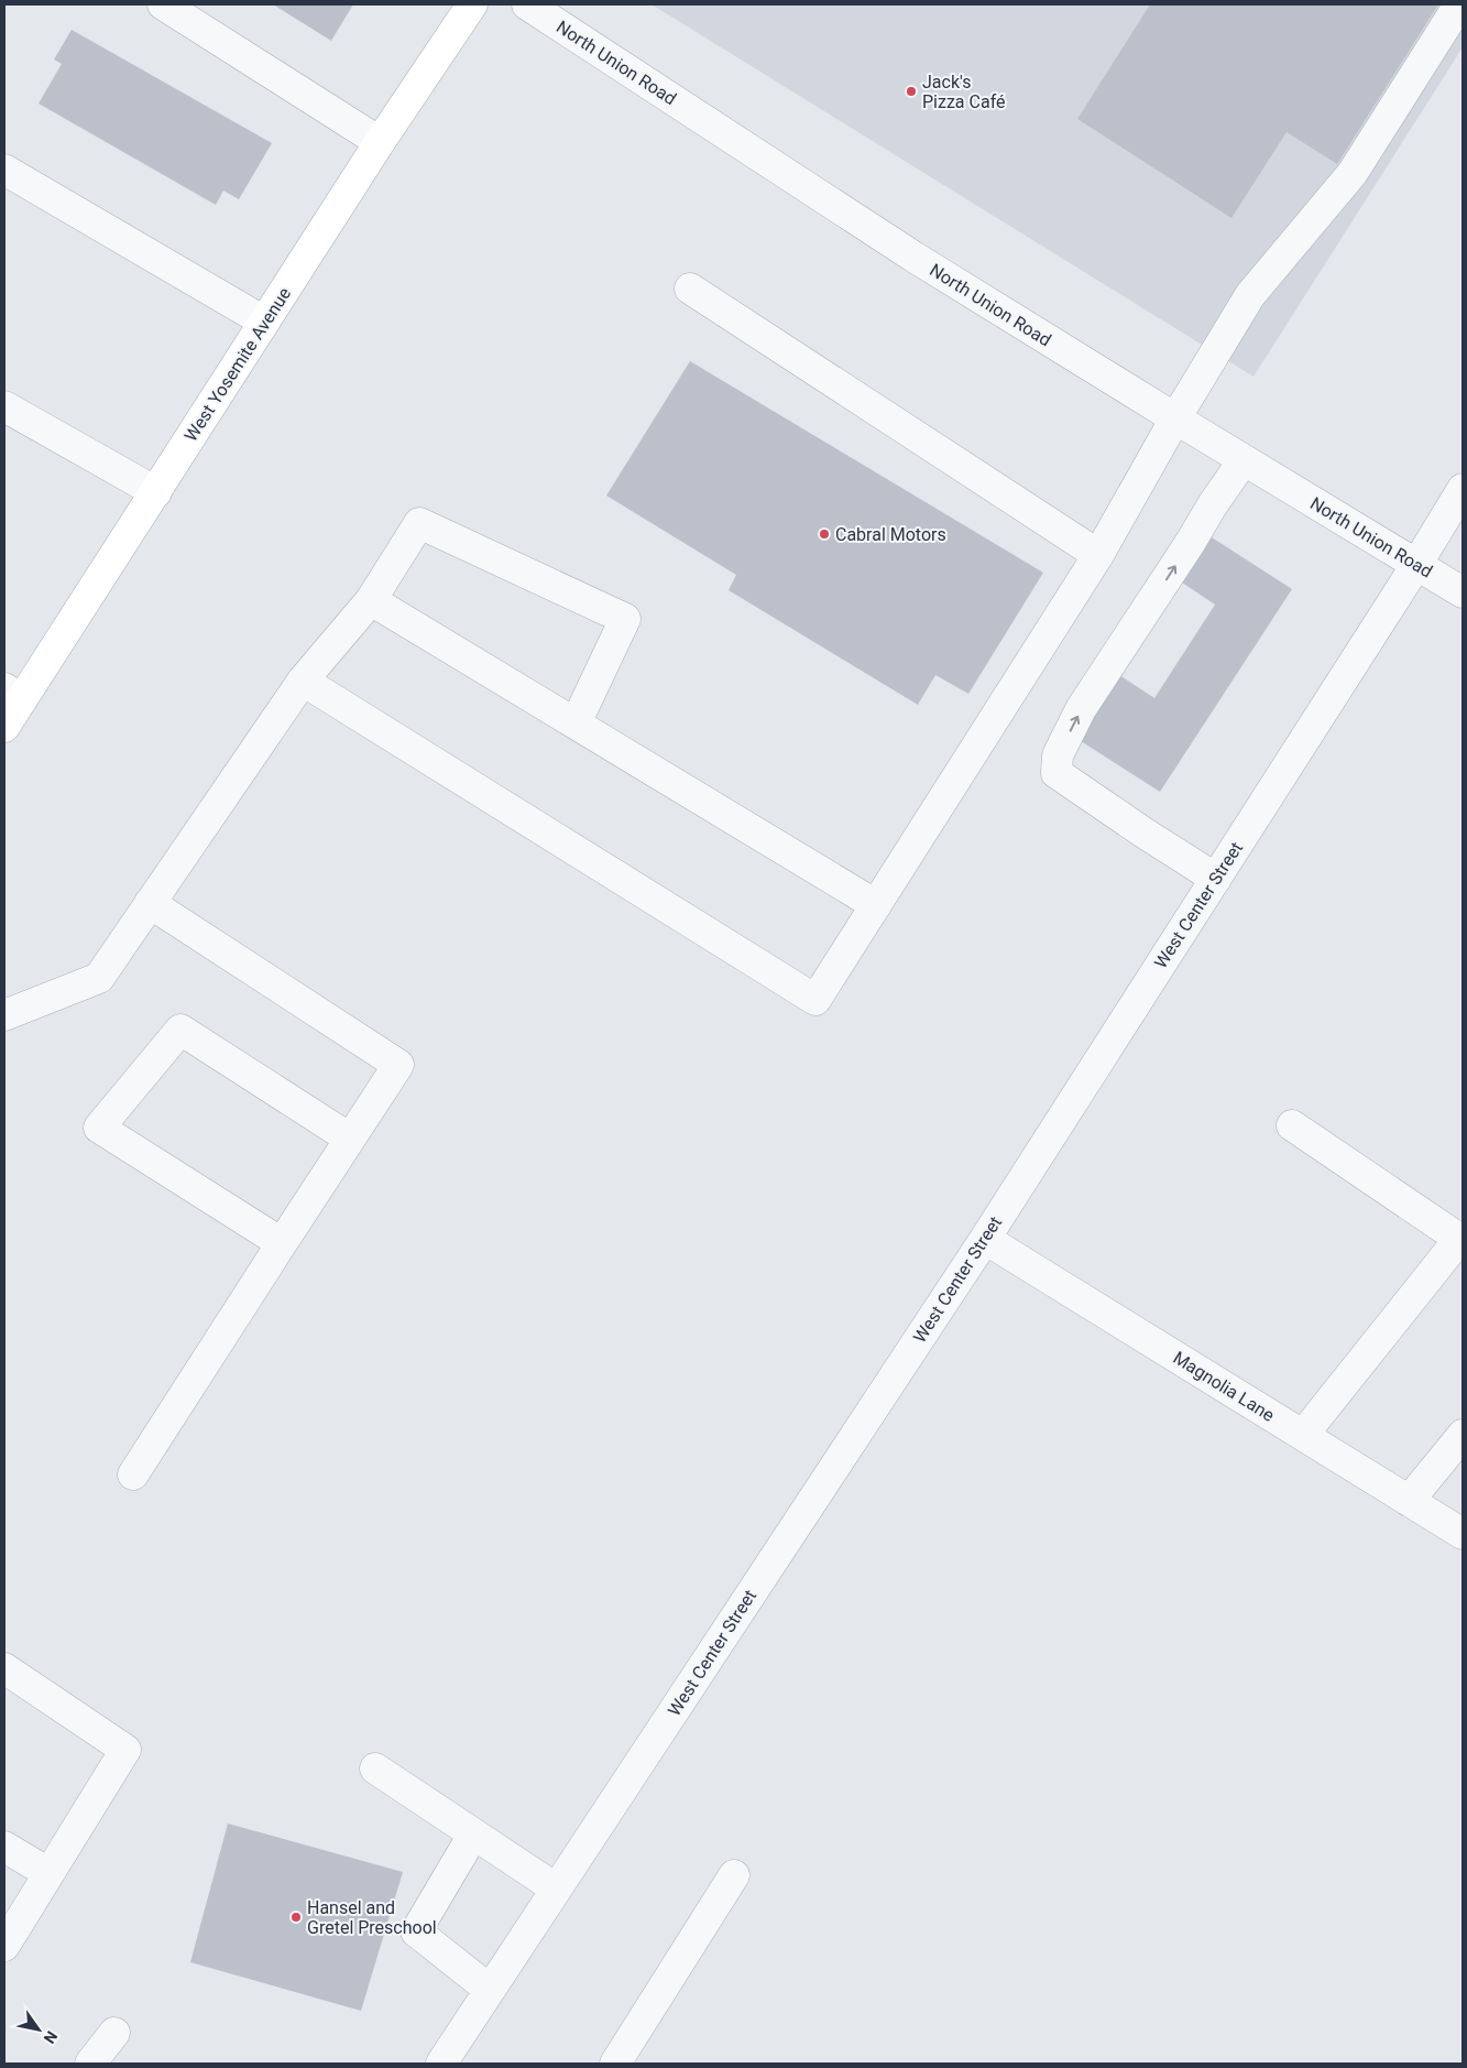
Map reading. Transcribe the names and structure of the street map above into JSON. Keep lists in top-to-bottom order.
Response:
{
  "streets": {
    "main road": ["West Yosemite Avenue"],
    "street": ["North Union Road", "West Center Street", "Magnolia Lane"]
  },
  "crossings": [
    ["North Union Road", "West Center Street"],
    ["West Center Street", "Magnolia Lane"]
  ],
  "places": ["Jack's Pizza Café", "Cabral Motors", "Hansel and Gretel Preschool"],
  "north": "bottom right"
}
